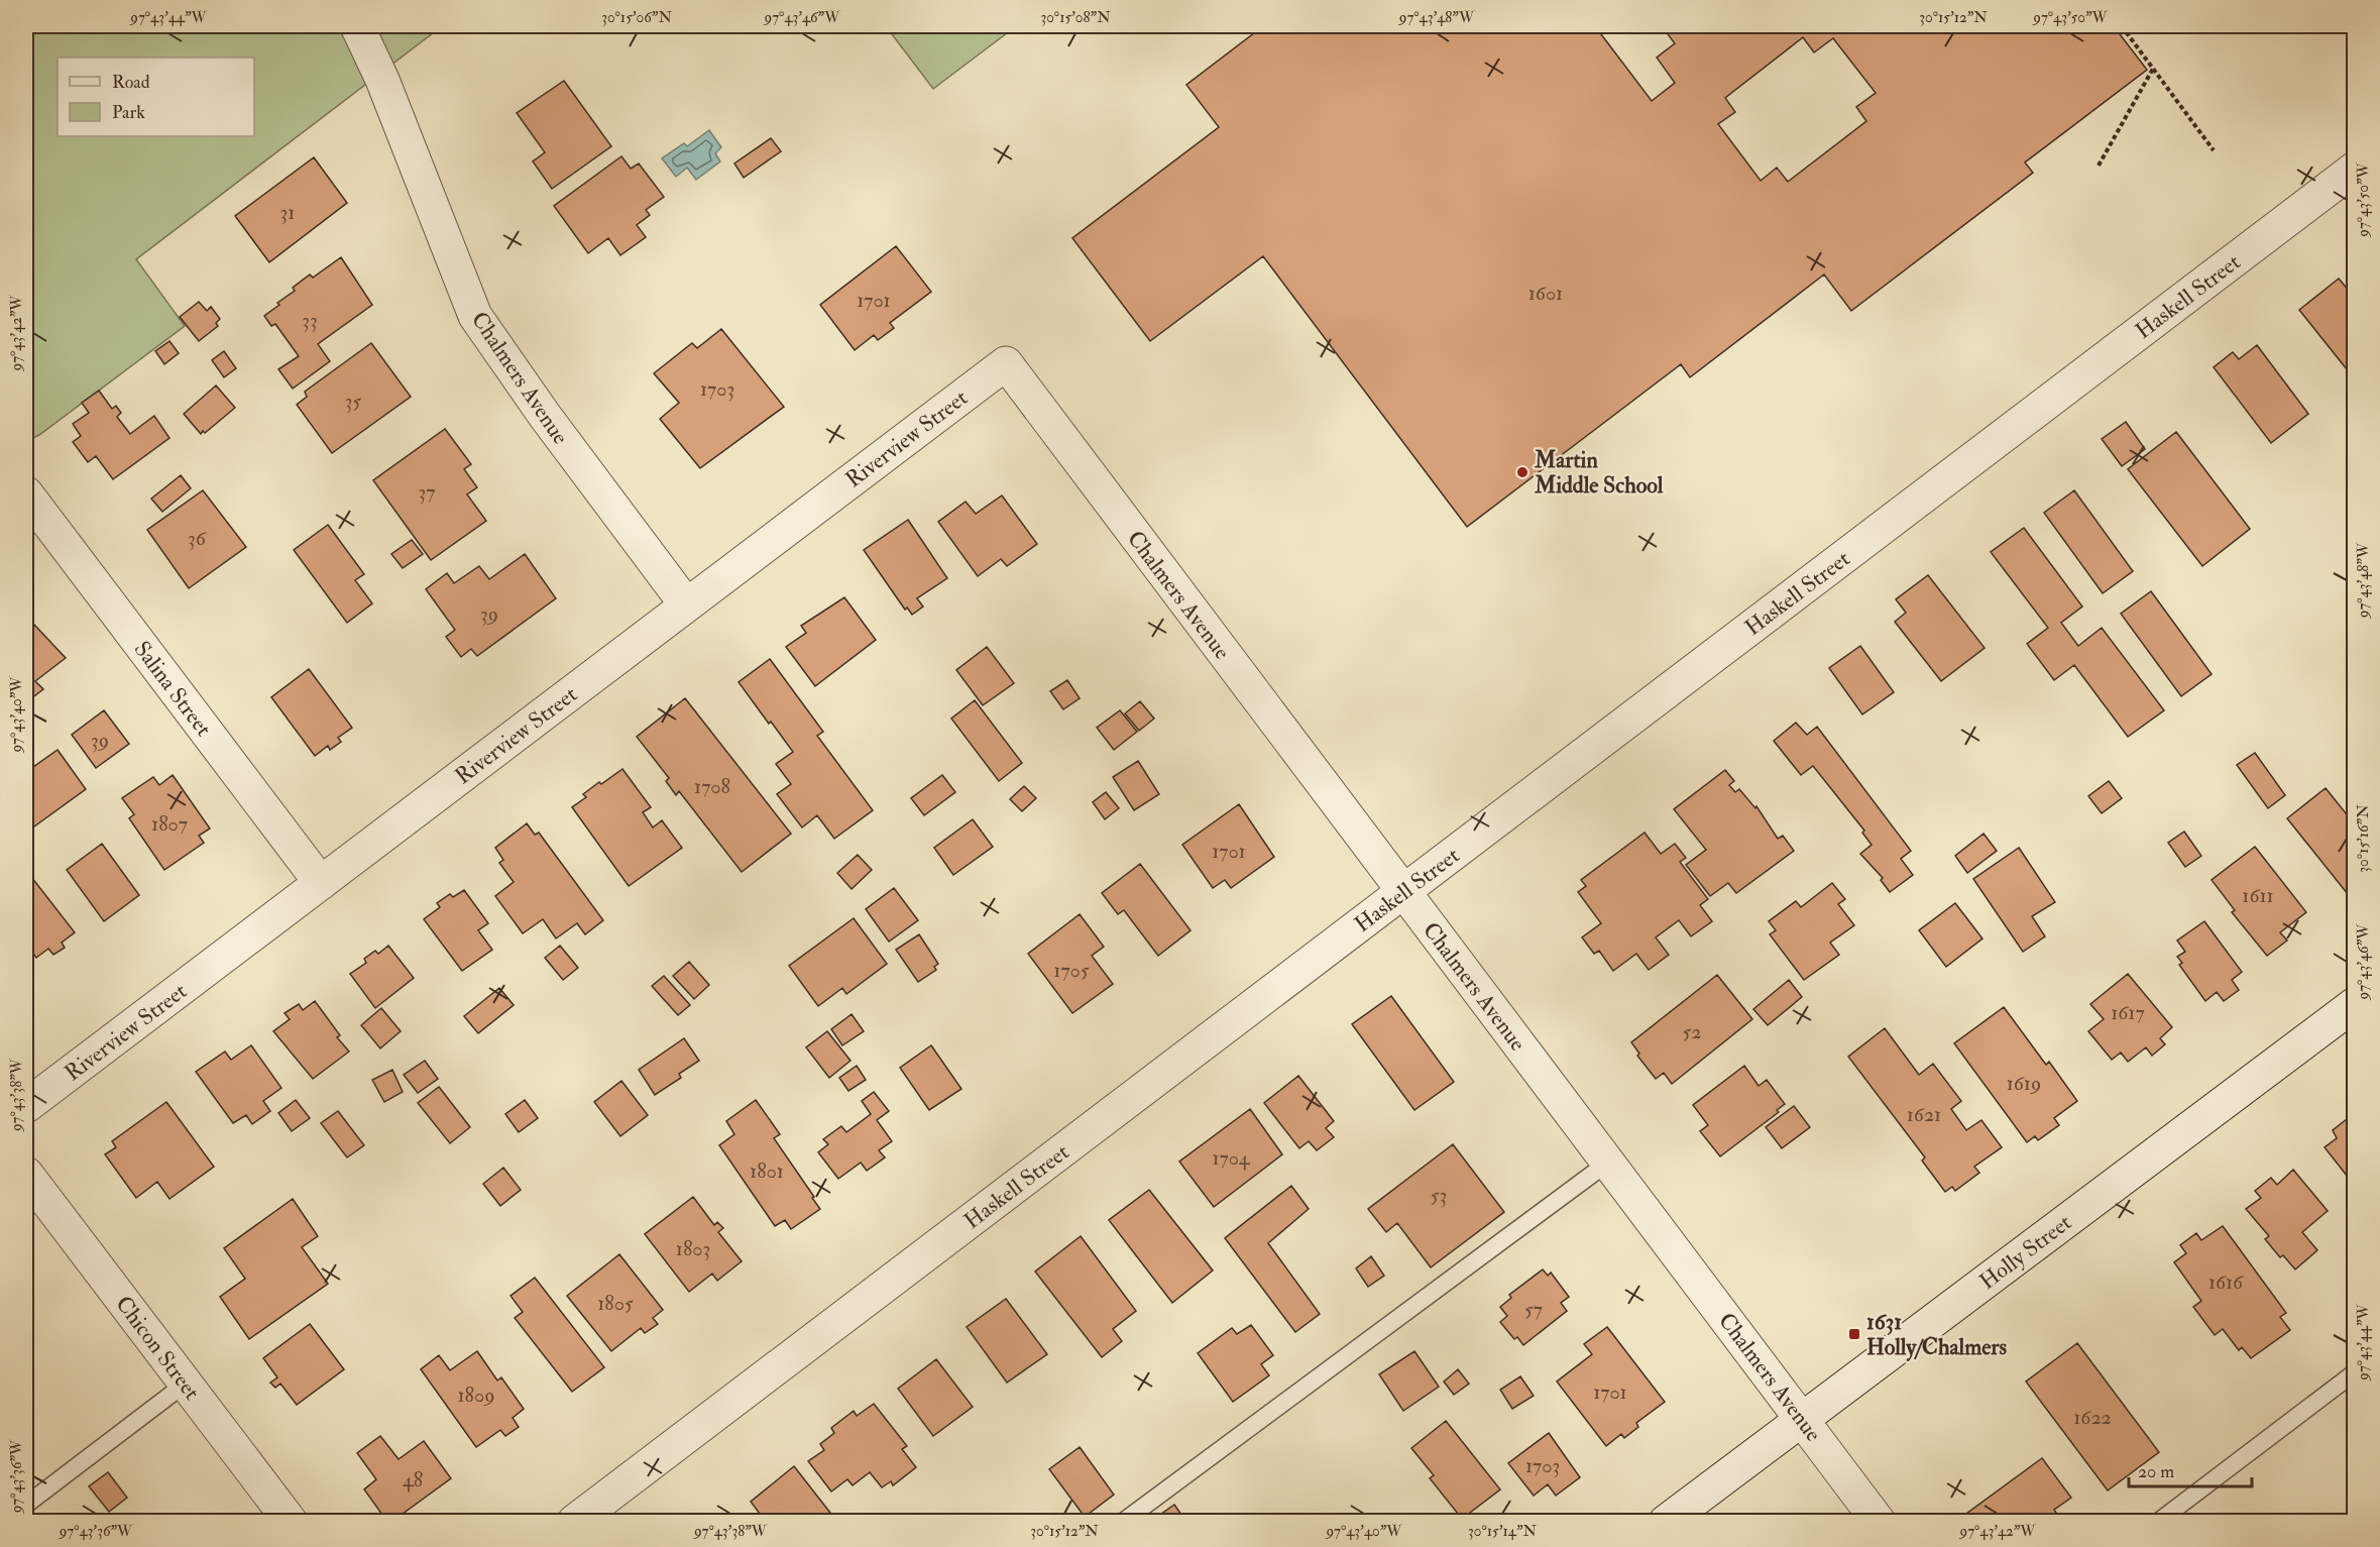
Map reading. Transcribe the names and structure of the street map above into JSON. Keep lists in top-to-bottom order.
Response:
{
  "streets": {
    "street": [
      "Haskell Street",
      "Chalmers Avenue",
      "Riverview Street",
      "Salina Street",
      "Holly Street",
      "Chicon Street"
    ]
  },
  "crossings": [
    ["Haskell Street", "Chalmers Avenue"],
    ["Chalmers Avenue", "Riverview Street"],
    ["Chalmers Avenue", "Holly Street"],
    ["Riverview Street", "Salina Street"]
  ],
  "places": {
    "other": ["Martin Middle School"],
    "transit": ["1631 Holly/Chalmers"]
  },
  "house_numbers": [
    "31",
    "1601",
    "1701",
    "33",
    "1703",
    "35",
    "37",
    "36",
    "39",
    "39",
    "1708",
    "1807",
    "1701",
    "1611",
    "1705",
    "1617",
    "52",
    "1619",
    "1621",
    "1704",
    "1801",
    "53",
    "1803",
    "1616",
    "1805",
    "57",
    "1701",
    "1809",
    "1622",
    "1703",
    "48"
  ],
  "legend": ["Road", "Park"],
  "scale_bar": "20 m",
  "coordinates": [
    "97°43'44\"W",
    "30°15'06\"N",
    "97°43'46\"W",
    "30°15'08\"N",
    "97°43'48\"W",
    "30°15'12\"N",
    "97°43'50\"W",
    "97°43'42\"W",
    "97°43'40\"W",
    "30°15'16\"N",
    "97°43'38\"W",
    "97°43'36\"W",
    "30°15'14\"N"
  ]
}
